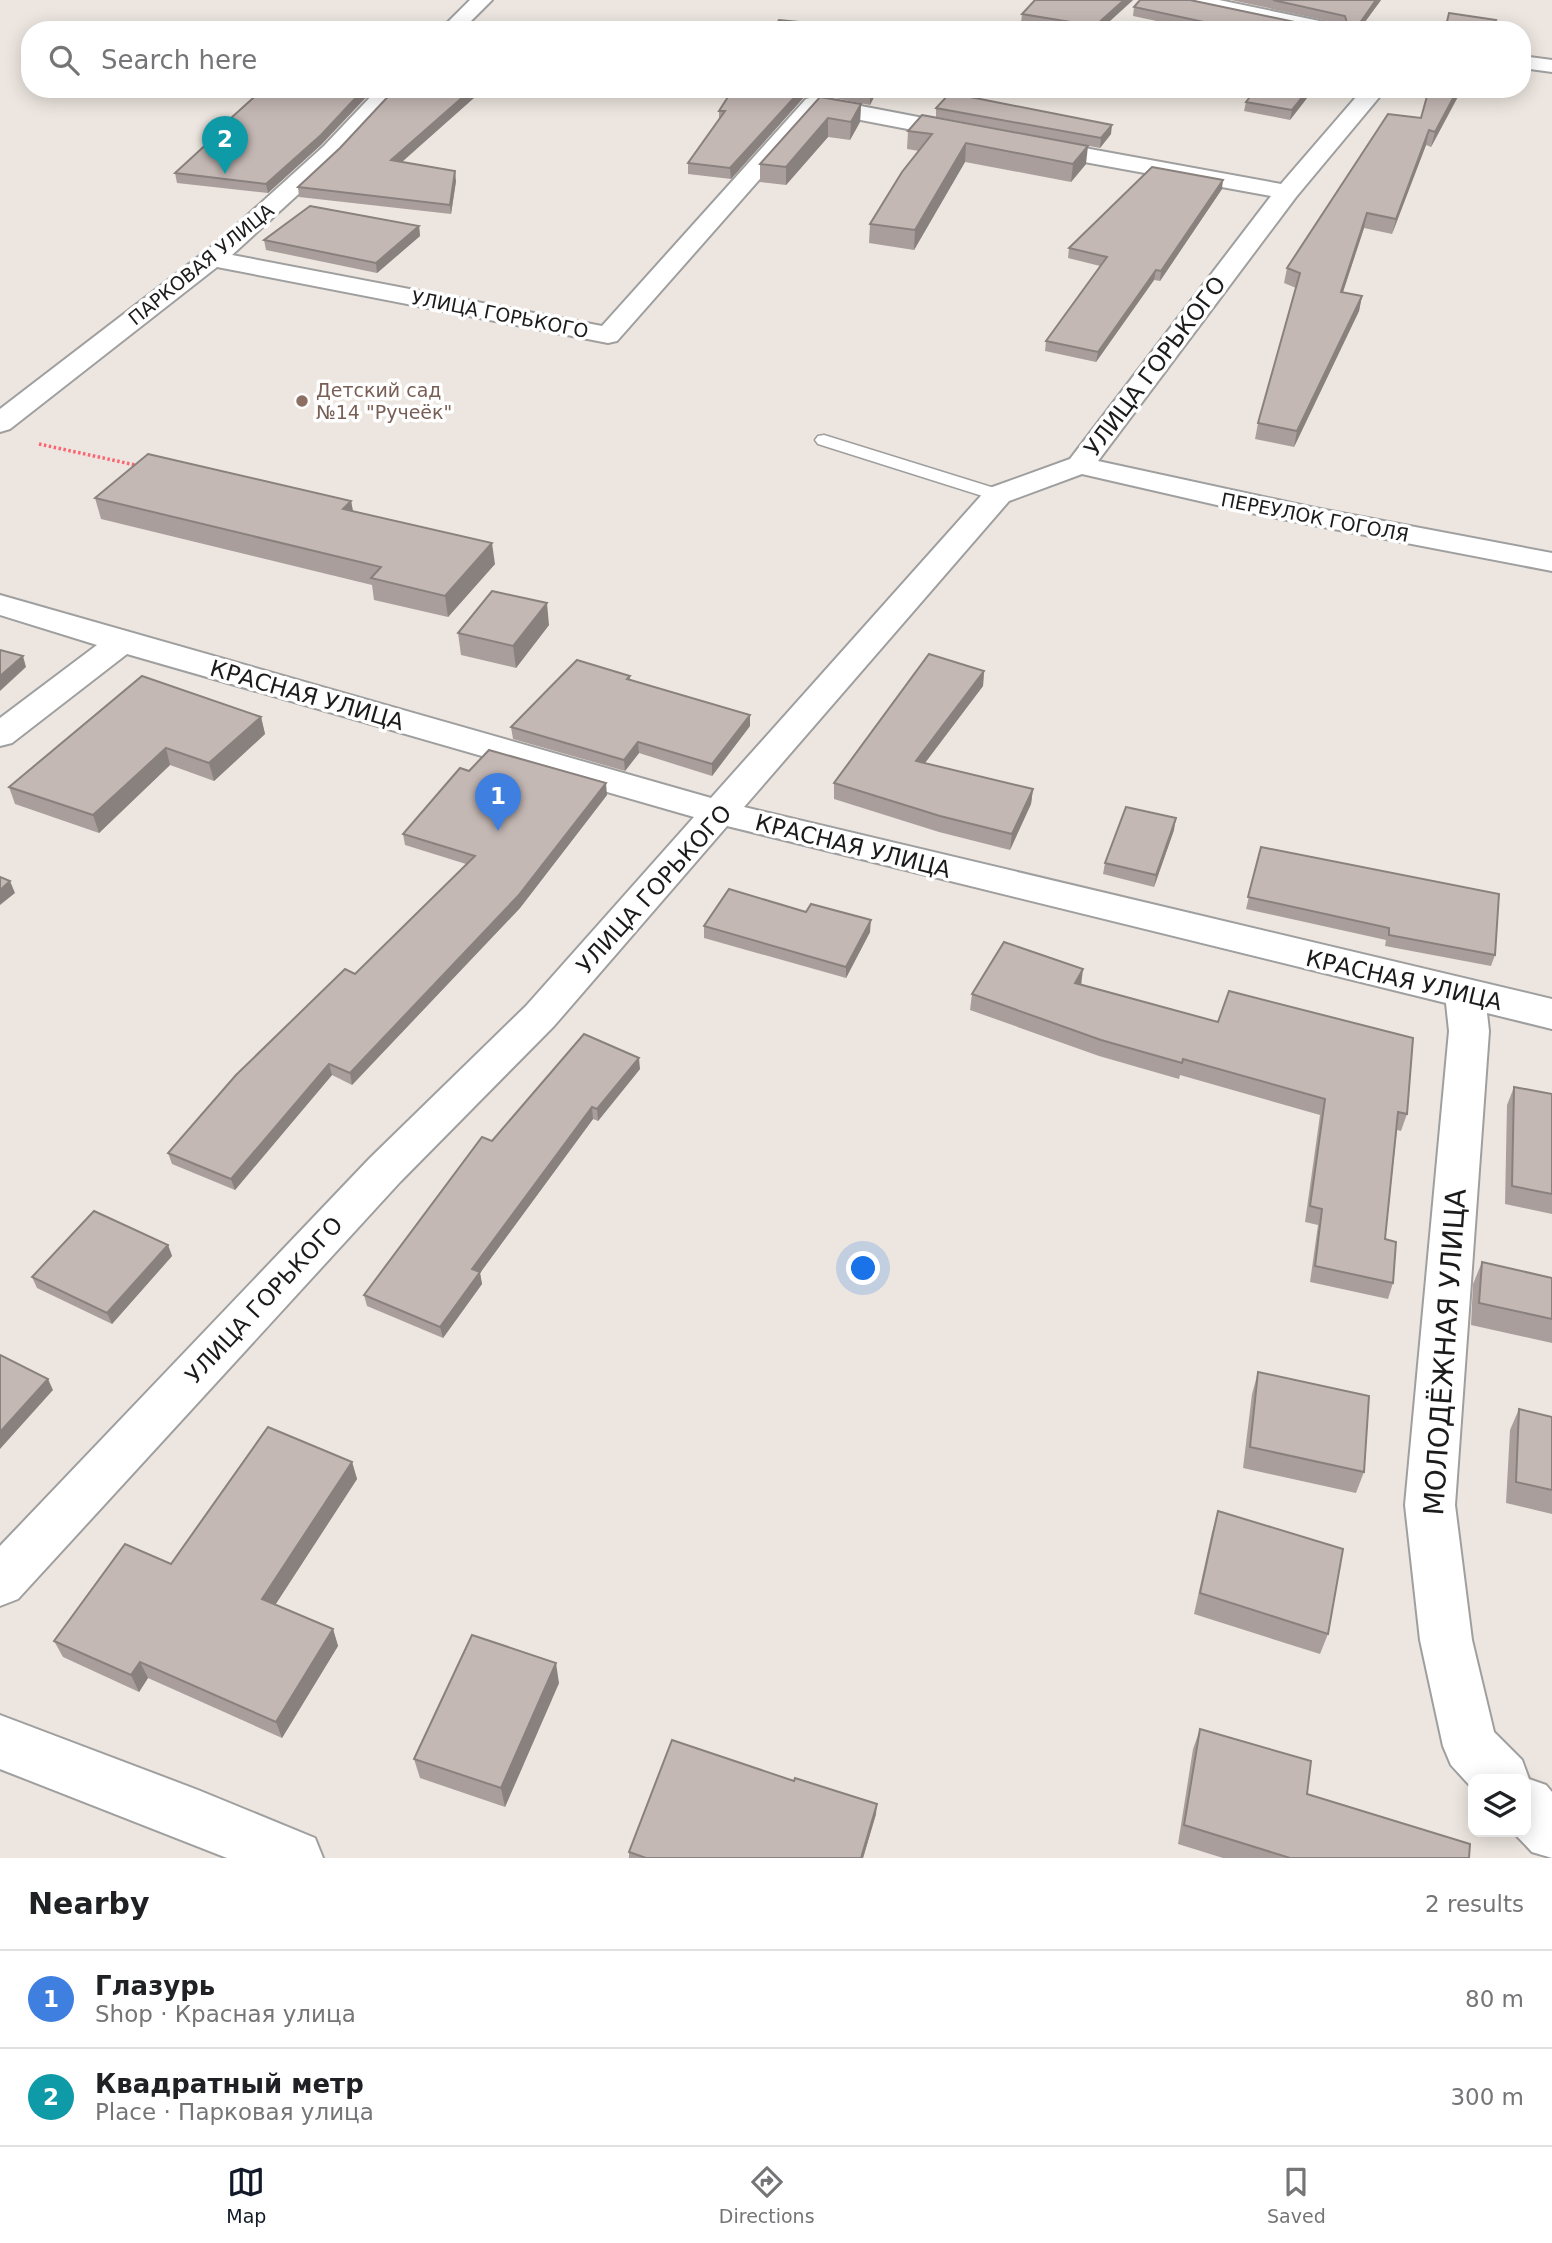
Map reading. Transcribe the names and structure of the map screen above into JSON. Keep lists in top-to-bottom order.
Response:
{
  "streets": {
    "street": [
      "ПАРКОВАЯ УЛИЦА",
      "УЛИЦА ГОРЬКОГО",
      "ПЕРЕУЛОК ГОГОЛЯ",
      "КРАСНАЯ УЛИЦА",
      "МОЛОДЁЖНАЯ УЛИЦА"
    ]
  },
  "crossings": [
    ["ПАРКОВАЯ УЛИЦА", "УЛИЦА ГОРЬКОГО"],
    ["УЛИЦА ГОРЬКОГО", "ПЕРЕУЛОК ГОГОЛЯ"],
    ["УЛИЦА ГОРЬКОГО", "КРАСНАЯ УЛИЦА"],
    ["КРАСНАЯ УЛИЦА", "МОЛОДЁЖНАЯ УЛИЦА"]
  ],
  "places": ["Детский сад №14 \"Ручеёк\""],
  "page": {
    "search": "Search here",
    "pins": ["2", "1"],
    "heading": ["Nearby", "2 results"],
    "list": [
      {
        "mark": "1",
        "name": "Глазурь",
        "note": "Shop · Красная улица",
        "value": "80 m"
      },
      {
        "mark": "2",
        "name": "Квадратный метр",
        "note": "Place · Парковая улица",
        "value": "300 m"
      }
    ],
    "nav": ["Map", "Directions", "Saved"]
  }
}
